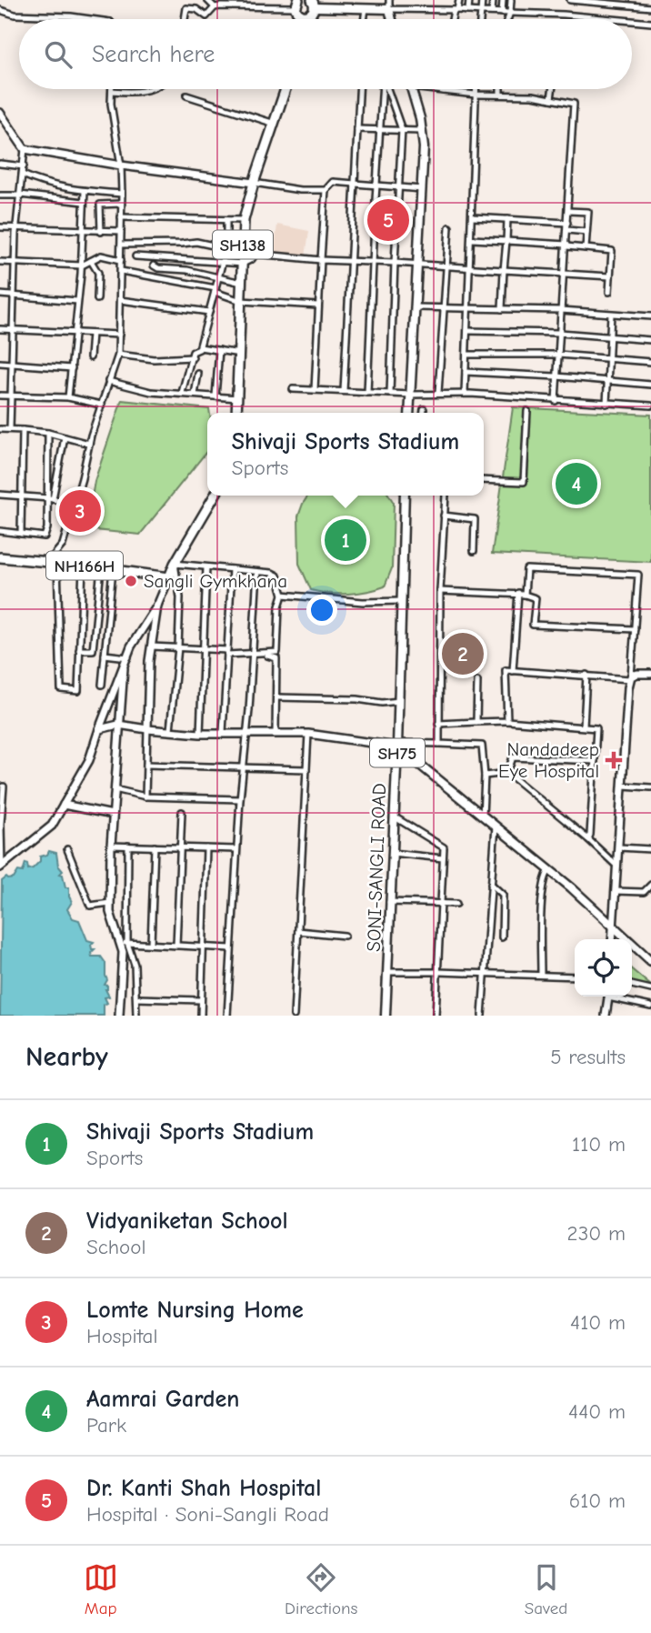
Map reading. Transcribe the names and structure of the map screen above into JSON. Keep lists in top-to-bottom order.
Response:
{
  "streets": {
    "highway": ["SH138", "NH166H"],
    "main road": ["SH75", "SONI-SANGLI ROAD"]
  },
  "crossings": [
    ["SH75", "SONI-SANGLI ROAD"]
  ],
  "places": {
    "other": ["Sangli Gymkhana"],
    "health": ["Nandadeep Eye Hospital"]
  },
  "page": {
    "search": "Search here",
    "pins": [
      "5",
      "4",
      "3",
      "1",
      "2"
    ],
    "popup": ["Shivaji Sports Stadium", "Sports"],
    "heading": ["Nearby", "5 results"],
    "list": [
      {
        "mark": "1",
        "name": "Shivaji Sports Stadium",
        "note": "Sports",
        "value": "110 m"
      },
      {
        "mark": "2",
        "name": "Vidyaniketan School",
        "note": "School",
        "value": "230 m"
      },
      {
        "mark": "3",
        "name": "Lomte Nursing Home",
        "note": "Hospital",
        "value": "410 m"
      },
      {
        "mark": "4",
        "name": "Aamrai Garden",
        "note": "Park",
        "value": "440 m"
      },
      {
        "mark": "5",
        "name": "Dr. Kanti Shah Hospital",
        "note": "Hospital · Soni-Sangli Road",
        "value": "610 m"
      }
    ],
    "nav": ["Map", "Directions", "Saved"]
  }
}
